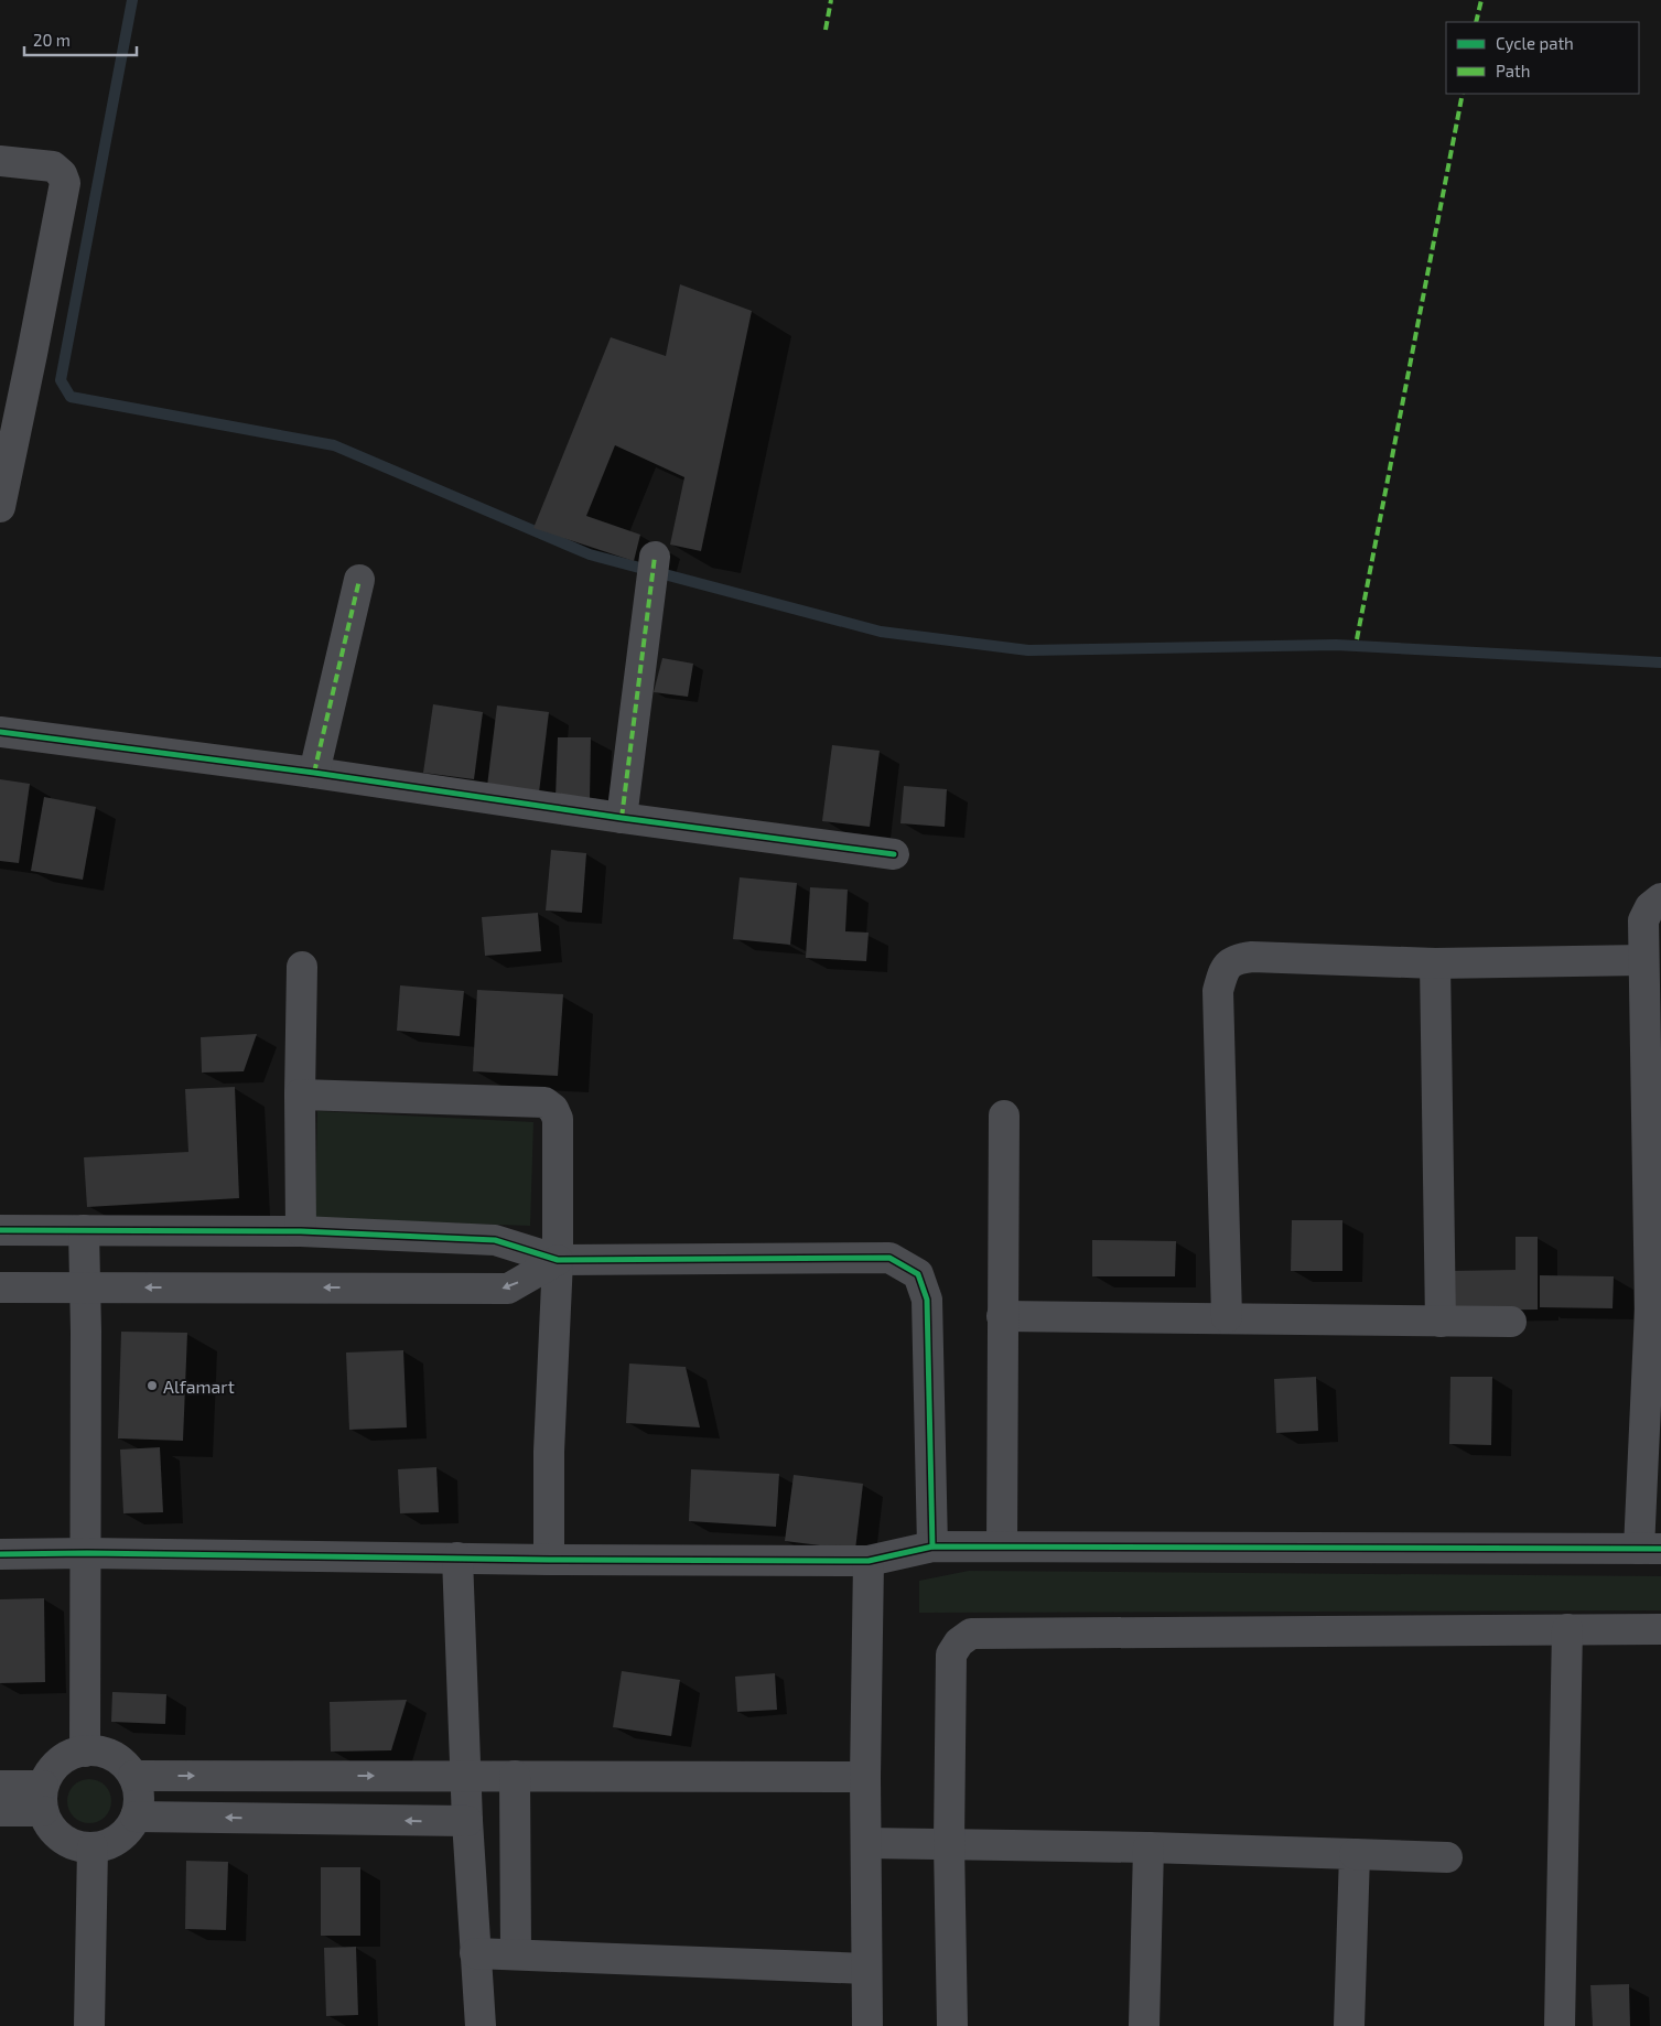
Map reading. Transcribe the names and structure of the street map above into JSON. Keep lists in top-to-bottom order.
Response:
{
  "places": ["Alfamart"],
  "legend": ["Cycle path", "Path"],
  "scale_bar": "20 m"
}
